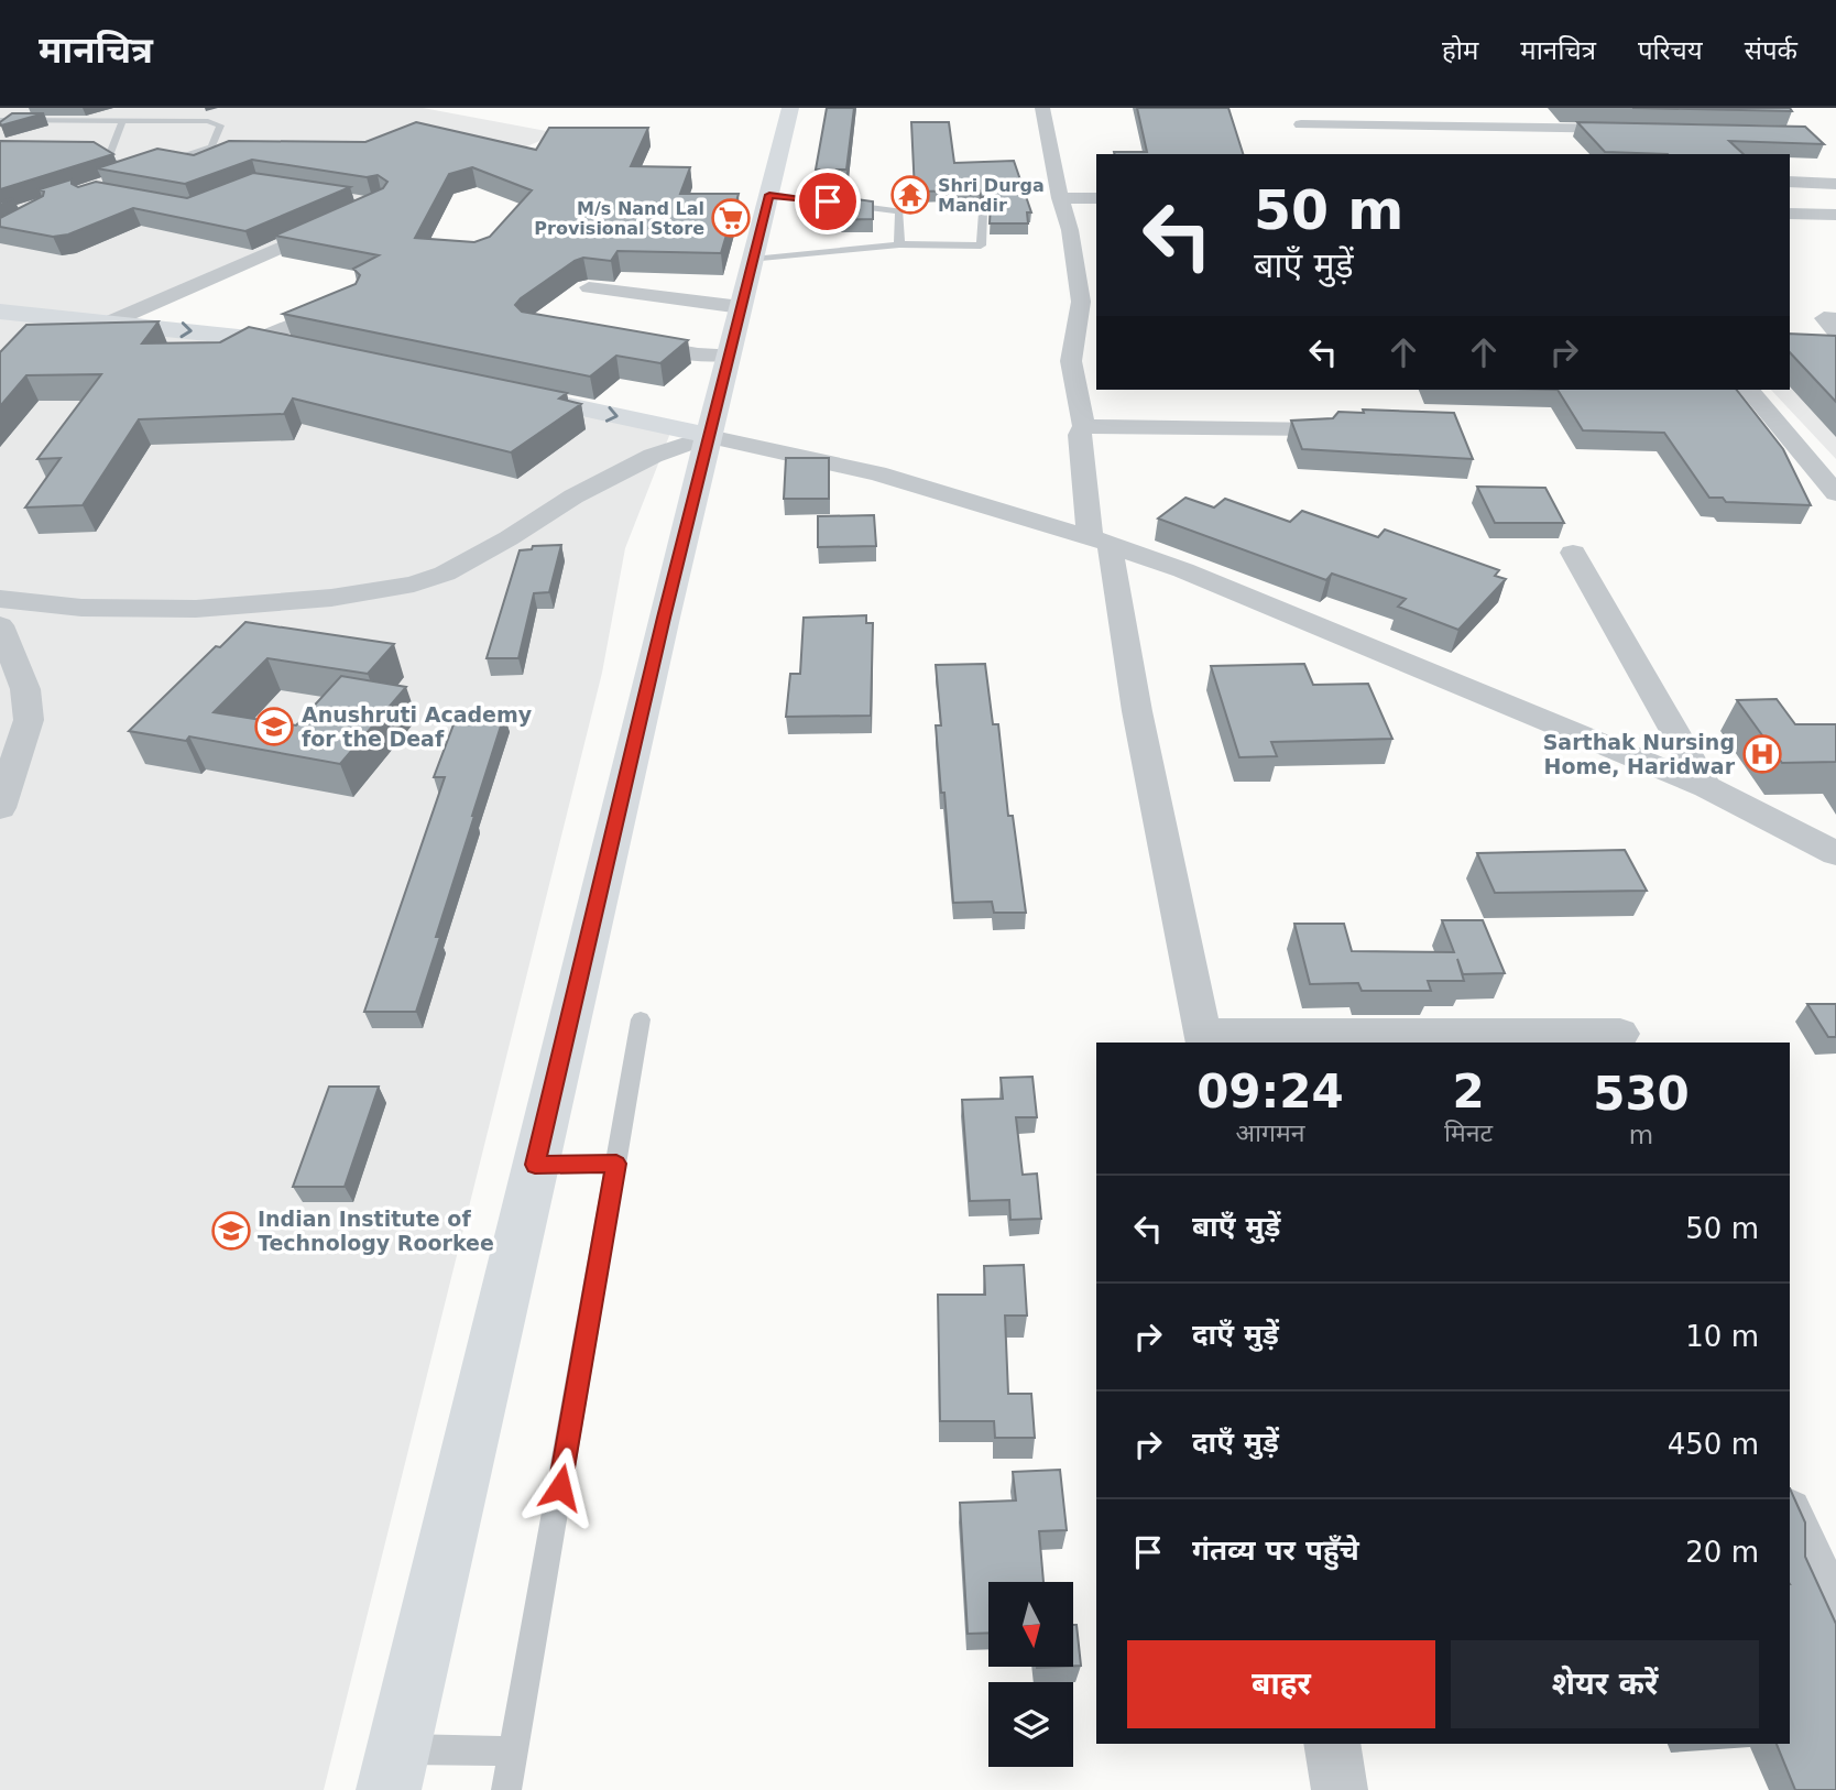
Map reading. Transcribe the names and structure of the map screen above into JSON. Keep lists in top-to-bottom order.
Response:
{
  "places": {
    "temple": ["Shri Durga Mandir"],
    "supermarket": ["M/s Nand Lal Provisional Store"],
    "school or university": ["Anushruti Academy for the Deaf", "Indian Institute of Technology Roorkee"],
    "hospital": ["Sarthak Nursing Home, Haridwar"]
  },
  "north": "bottom",
  "page": {
    "header": "मानचित्र",
    "nav": [
      "होम",
      "मानचित्र",
      "परिचय",
      "संपर्क"
    ],
    "turn": ["50 m", "बाएँ मुड़ें"],
    "eta": [
      "09:24",
      "आगमन",
      "2",
      "मिनट",
      "530",
      "m"
    ],
    "list": [
      {
        "name": "बाएँ मुड़ें",
        "value": "50 m"
      },
      {
        "name": "दाएँ मुड़ें",
        "value": "10 m"
      },
      {
        "name": "दाएँ मुड़ें",
        "value": "450 m"
      },
      {
        "name": "गंतव्य पर पहुँचे",
        "value": "20 m"
      }
    ],
    "buttons": ["बाहर", "शेयर करें"]
  }
}
